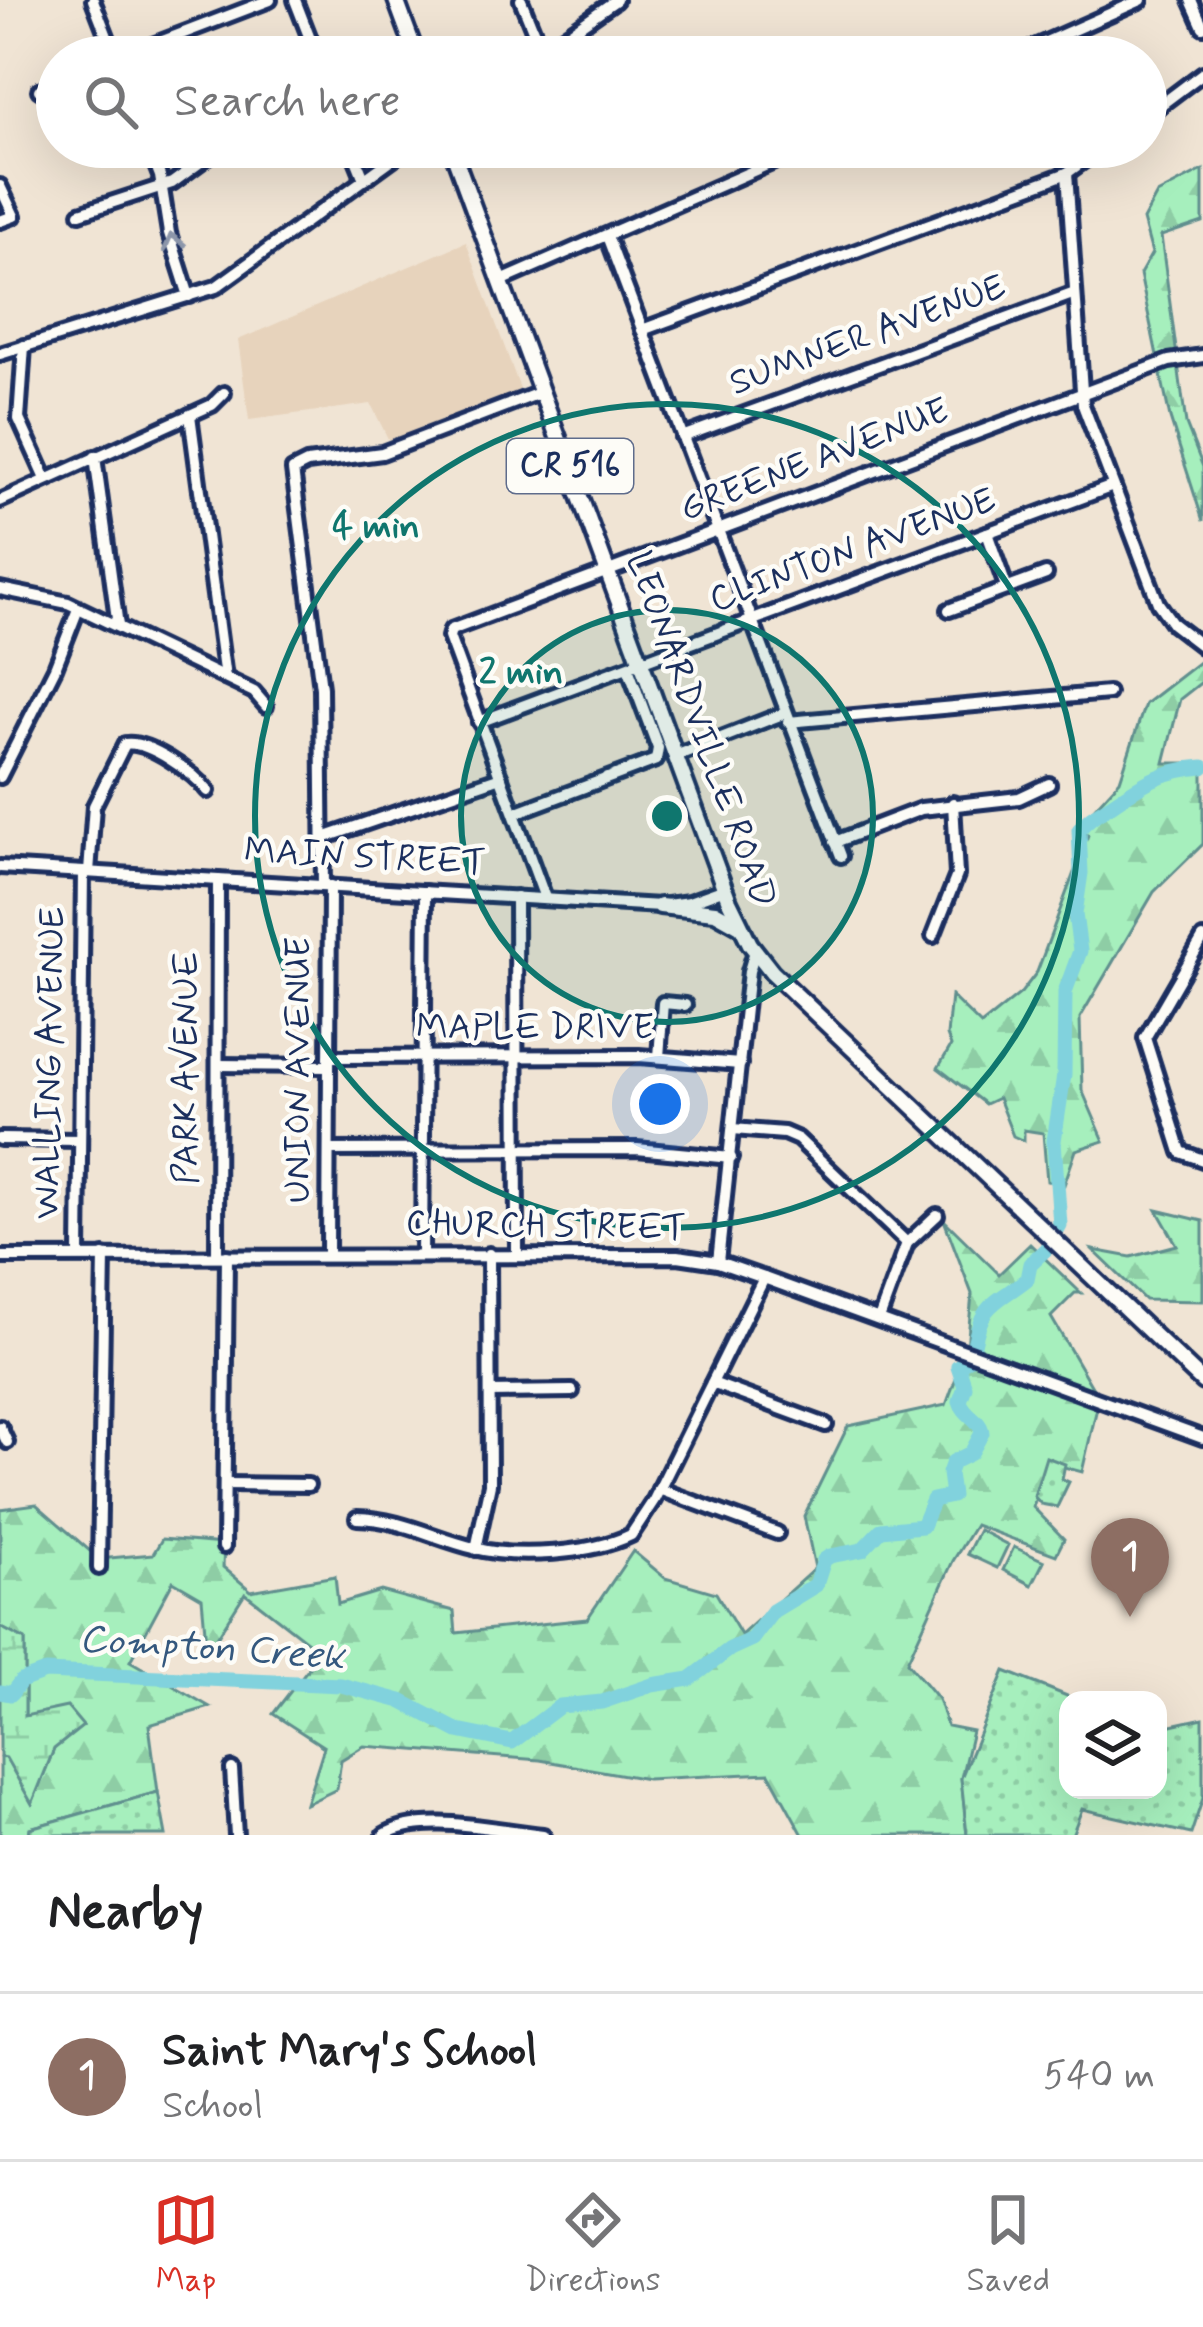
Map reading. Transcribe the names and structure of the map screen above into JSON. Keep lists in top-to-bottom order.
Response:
{
  "streets": {
    "main road": ["CR 516", "LEONARDVILLE ROAD"],
    "street": [
      "SUMNER AVENUE",
      "GREENE AVENUE",
      "CLINTON AVENUE",
      "MAIN STREET",
      "MAPLE DRIVE",
      "WALLING AVENUE",
      "PARK AVENUE",
      "UNION AVENUE",
      "CHURCH STREET"
    ]
  },
  "crossings": [
    ["GREENE AVENUE", "CLINTON AVENUE"],
    ["GREENE AVENUE", "LEONARDVILLE ROAD"],
    ["CLINTON AVENUE", "LEONARDVILLE ROAD"],
    ["LEONARDVILLE ROAD", "MAIN STREET"],
    ["LEONARDVILLE ROAD", "UNION AVENUE"],
    ["MAIN STREET", "WALLING AVENUE"],
    ["MAIN STREET", "PARK AVENUE"],
    ["MAIN STREET", "UNION AVENUE"],
    ["MAPLE DRIVE", "PARK AVENUE"],
    ["MAPLE DRIVE", "UNION AVENUE"],
    ["WALLING AVENUE", "CHURCH STREET"],
    ["PARK AVENUE", "CHURCH STREET"],
    ["UNION AVENUE", "CHURCH STREET"]
  ],
  "water": ["Compton Creek"],
  "page": {
    "search": "Search here",
    "pins": "1",
    "heading": "Nearby",
    "list": [
      {
        "mark": "1",
        "name": "Saint Mary's School",
        "note": "School",
        "value": "540 m"
      }
    ],
    "nav": ["Map", "Directions", "Saved"]
  },
  "rings": ["4 min", "2 min"]
}
